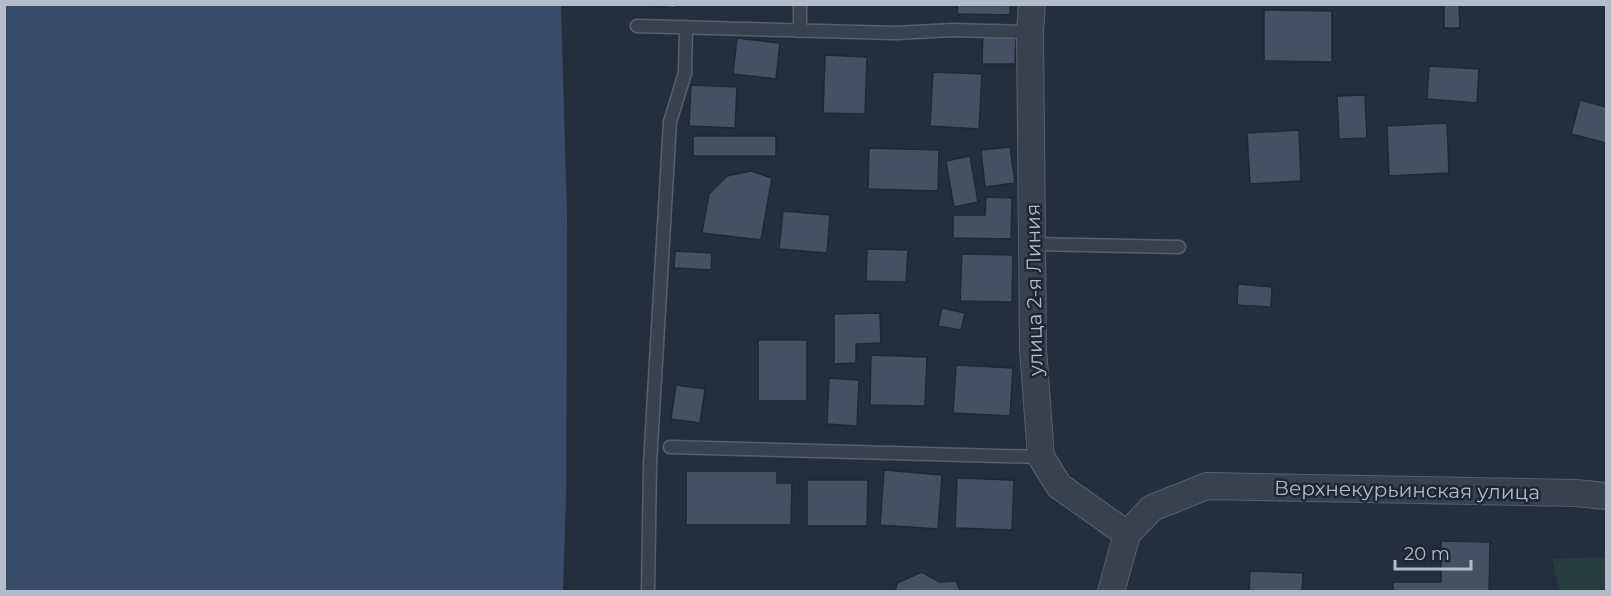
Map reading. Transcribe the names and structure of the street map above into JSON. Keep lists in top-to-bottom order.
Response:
{
  "streets": {
    "street": ["улица 2-я Линия", "Верхнекурьинская улица"]
  },
  "crossings": [
    ["улица 2-я Линия", "Верхнекурьинская улица"]
  ],
  "scale_bar": "20 m"
}
